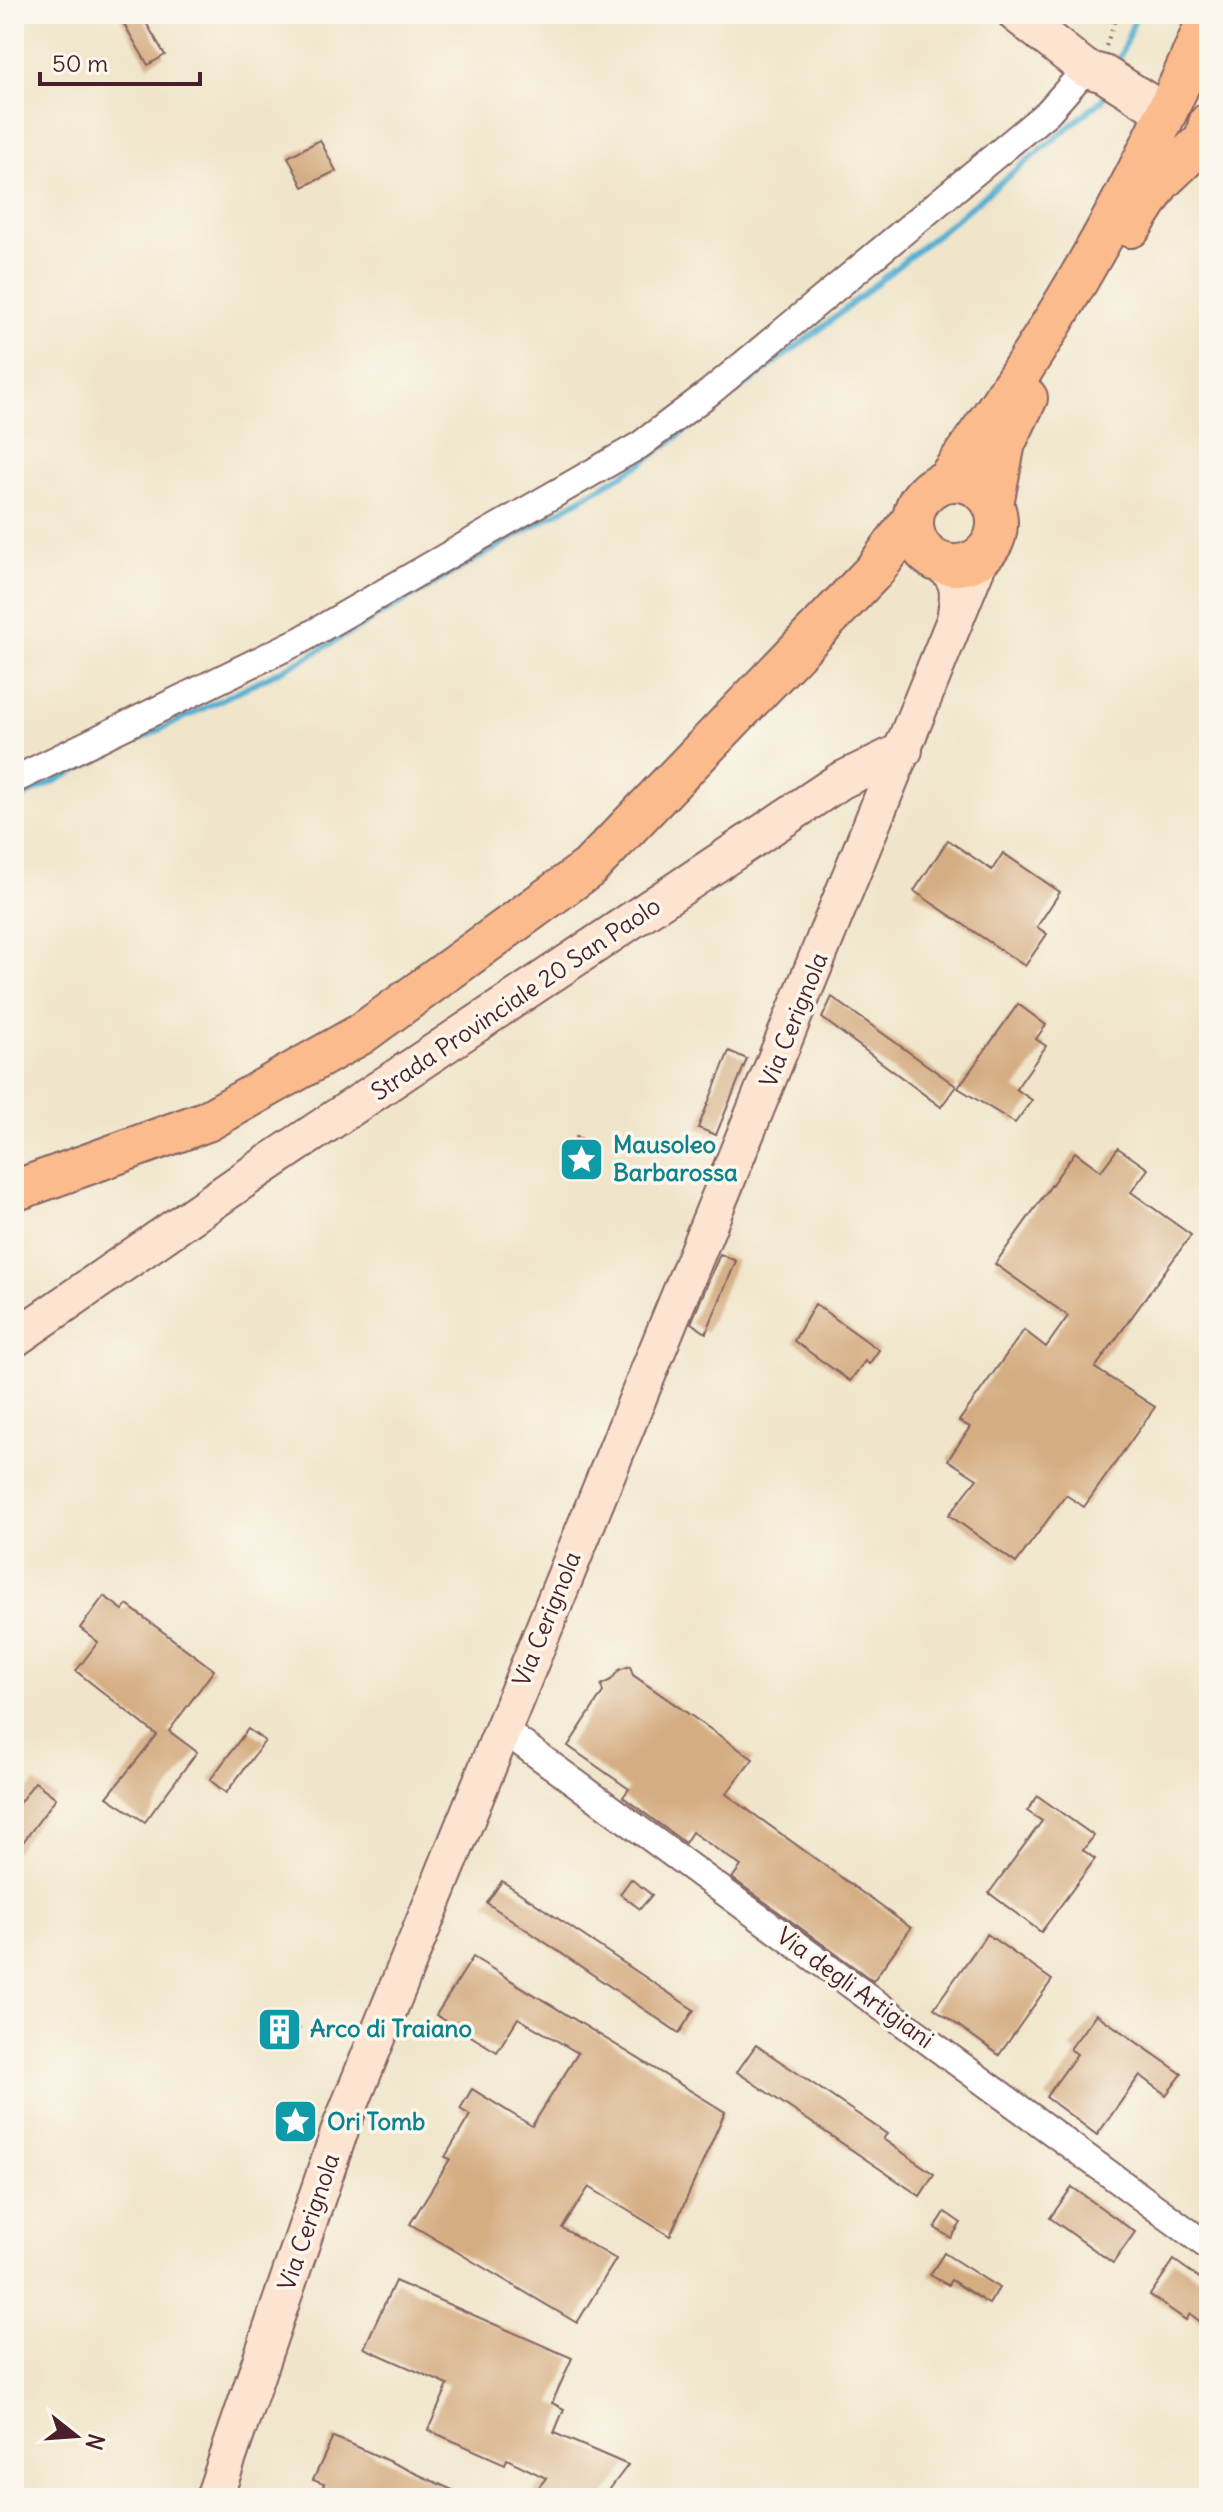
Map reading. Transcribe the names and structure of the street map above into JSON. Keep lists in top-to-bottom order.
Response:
{
  "streets": {
    "street": ["Strada Provinciale 20 San Paolo", "Via Cerignola", "Via degli Artigiani"]
  },
  "crossings": [
    ["Strada Provinciale 20 San Paolo", "Via Cerignola"],
    ["Via Cerignola", "Via degli Artigiani"]
  ],
  "places": {
    "place": ["Mausoleo Barbarossa", "Ori Tomb"],
    "building": ["Arco di Traiano"]
  },
  "scale_bar": "50 m",
  "north": "right"
}
